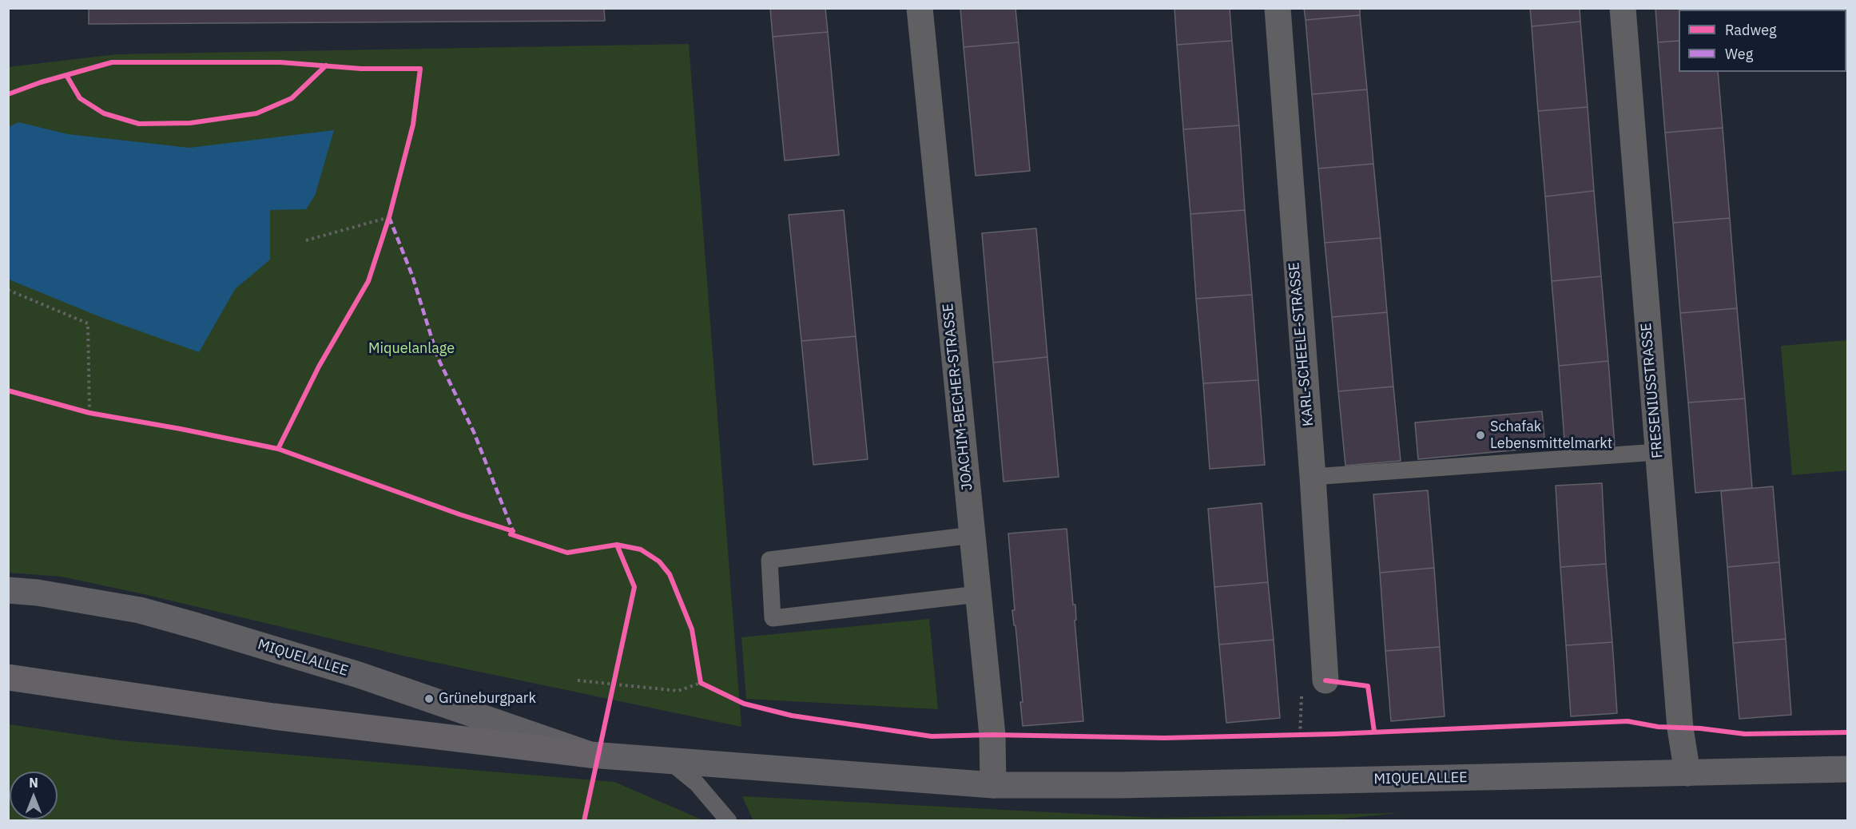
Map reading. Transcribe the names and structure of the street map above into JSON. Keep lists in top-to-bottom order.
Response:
{
  "streets": {
    "main road": ["MIQUELALLEE"],
    "street": ["KARL-SCHEELE-STRASSE", "FRESENIUSSTRASSE", "JOACHIM-BECHER-STRASSE"]
  },
  "crossings": [
    ["FRESENIUSSTRASSE", "MIQUELALLEE"],
    ["JOACHIM-BECHER-STRASSE", "MIQUELALLEE"]
  ],
  "parks": ["Miquelanlage"],
  "places": ["Schafak Lebensmittelmarkt", "Grüneburgpark"],
  "legend": ["Radweg", "Weg"],
  "north": "top"
}
